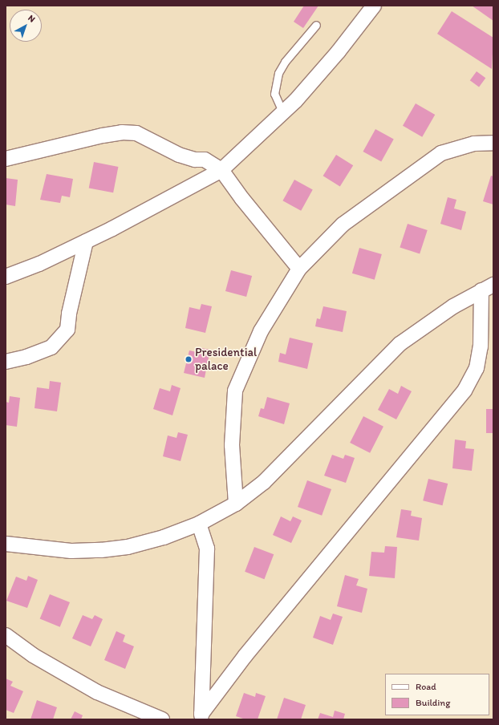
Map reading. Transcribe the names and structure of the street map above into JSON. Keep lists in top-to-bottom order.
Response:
{
  "places": ["Presidential palace"],
  "legend": ["Road", "Building"],
  "north": "top right"
}
